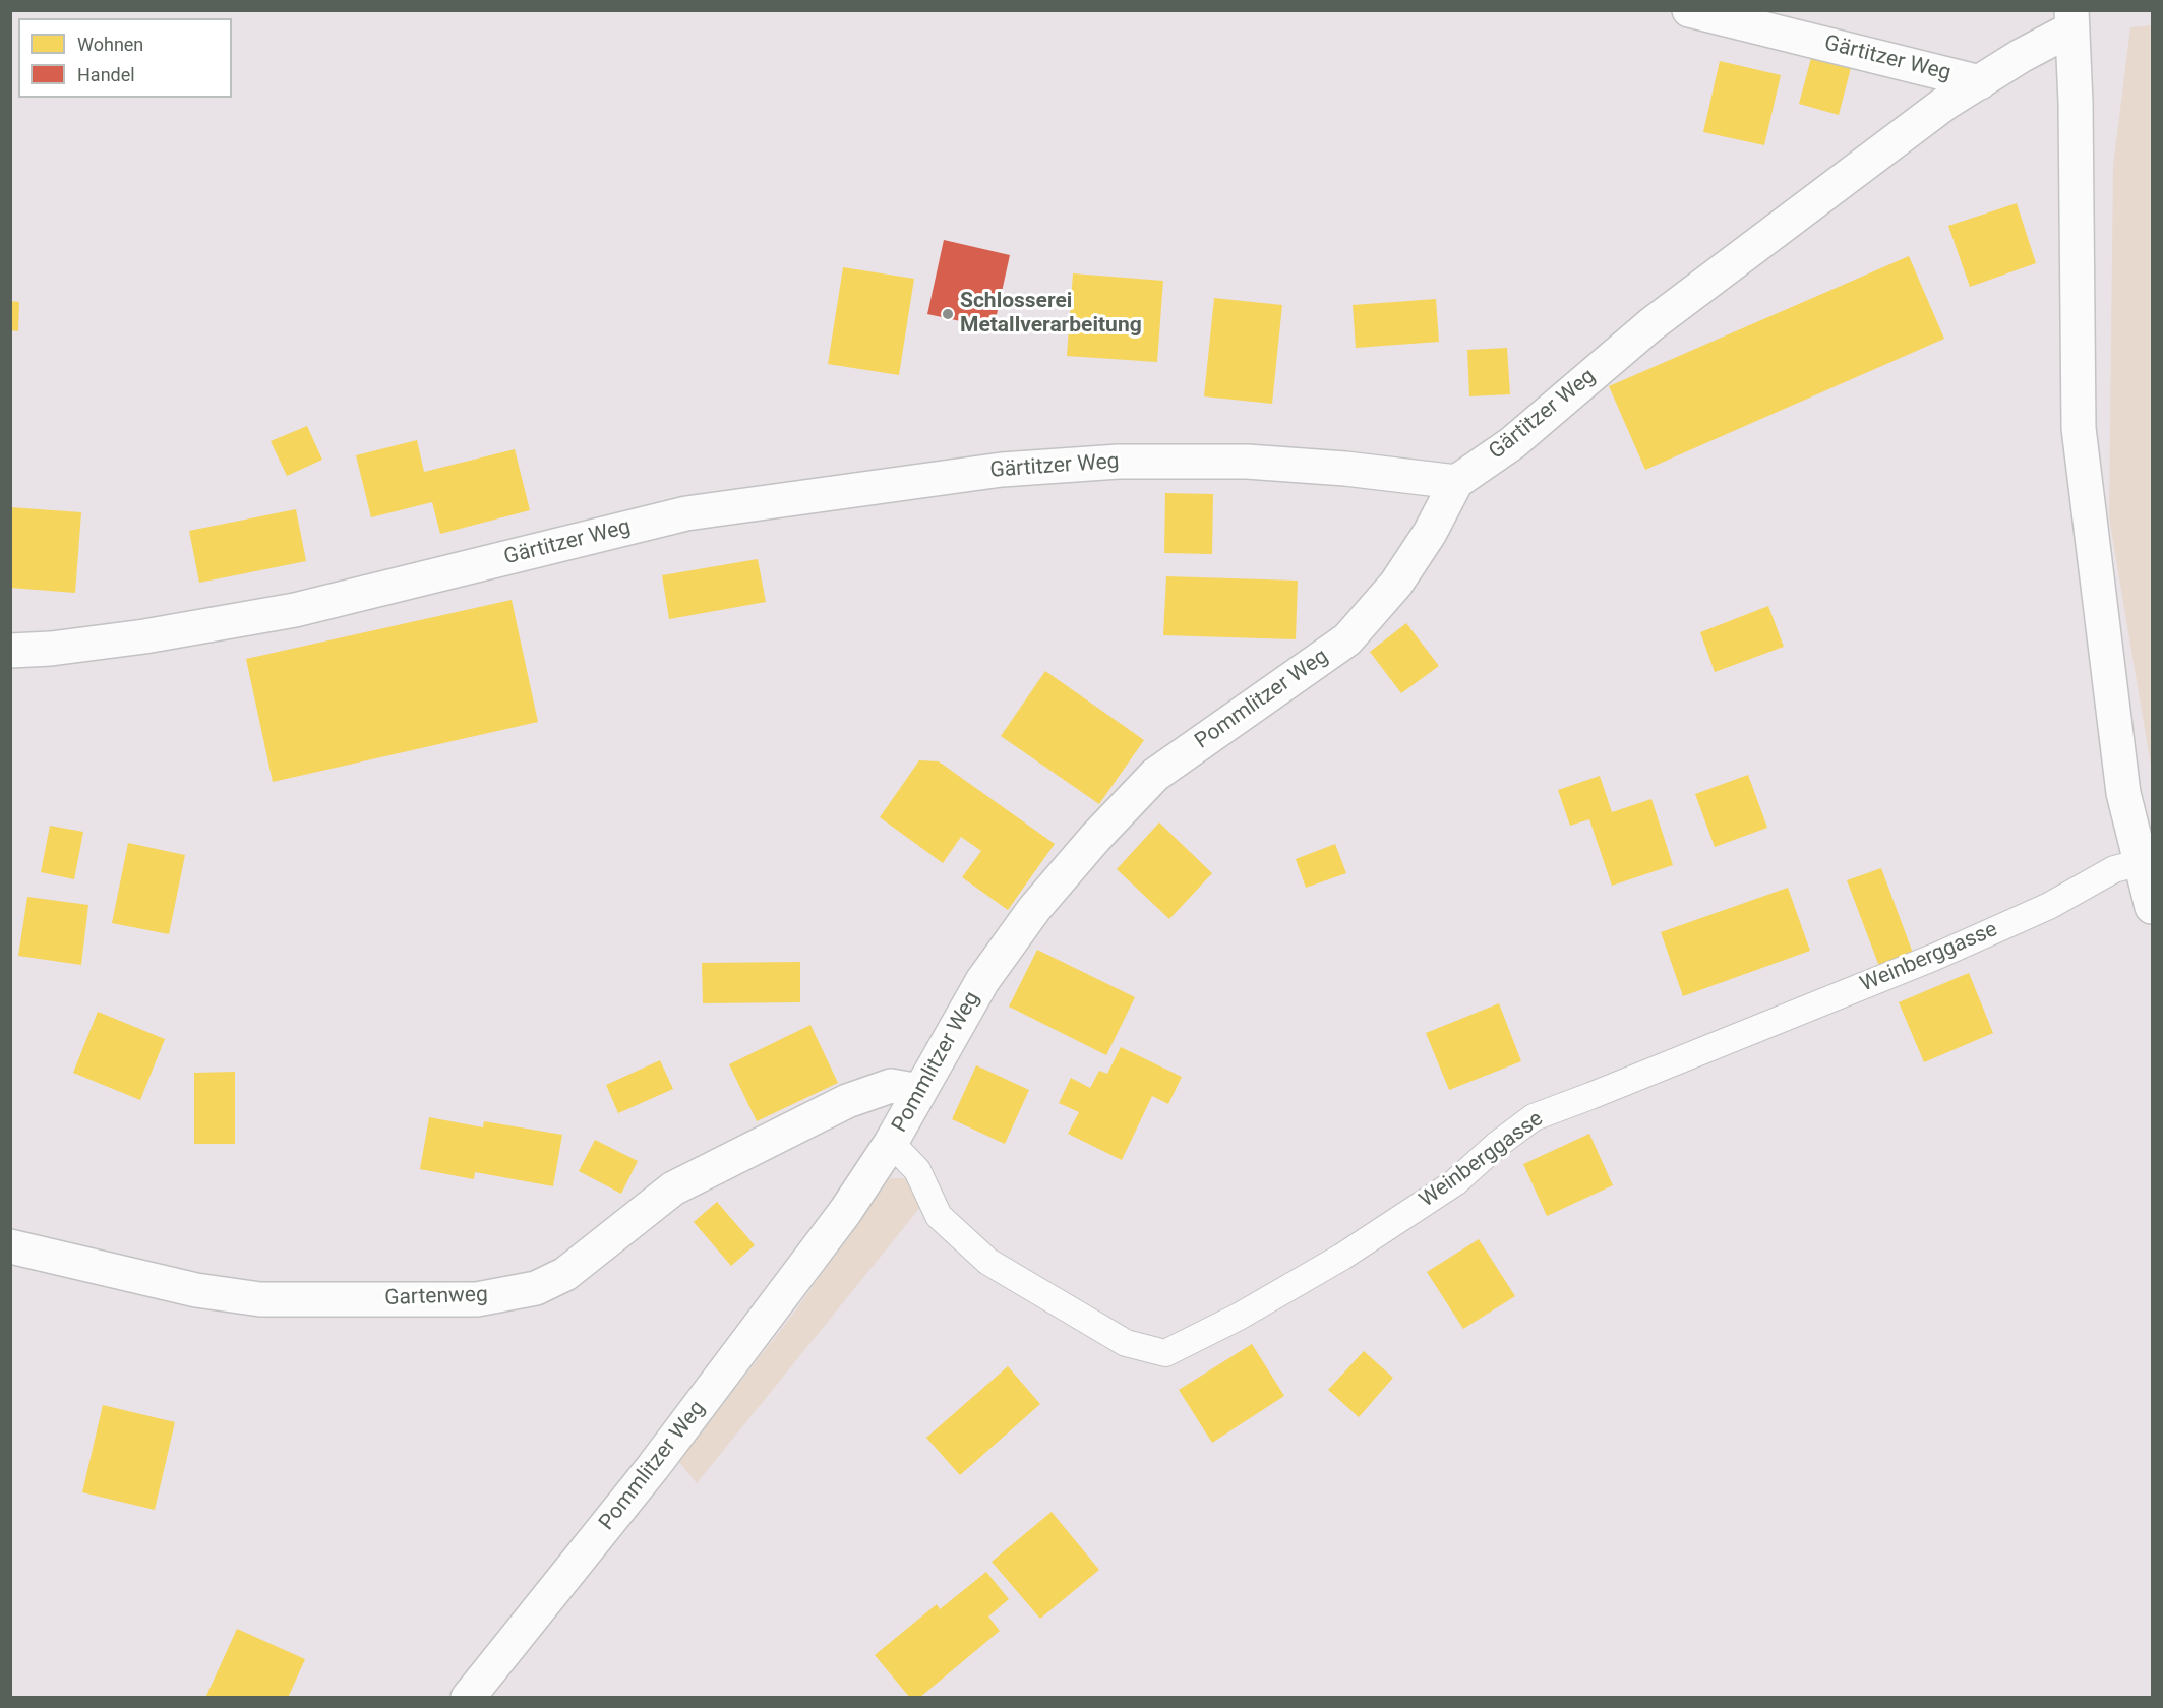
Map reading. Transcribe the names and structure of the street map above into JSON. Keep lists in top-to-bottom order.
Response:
{
  "streets": {
    "street": ["Gärtitzer Weg", "Pommlitzer Weg", "Gartenweg"],
    "lane": ["Weinberggasse"]
  },
  "crossings": [
    ["Gärtitzer Weg", "Pommlitzer Weg"],
    ["Pommlitzer Weg", "Weinberggasse"],
    ["Pommlitzer Weg", "Gartenweg"]
  ],
  "places": ["Schlosserei Metallverarbeitung"],
  "legend": ["Wohnen", "Handel"]
}
